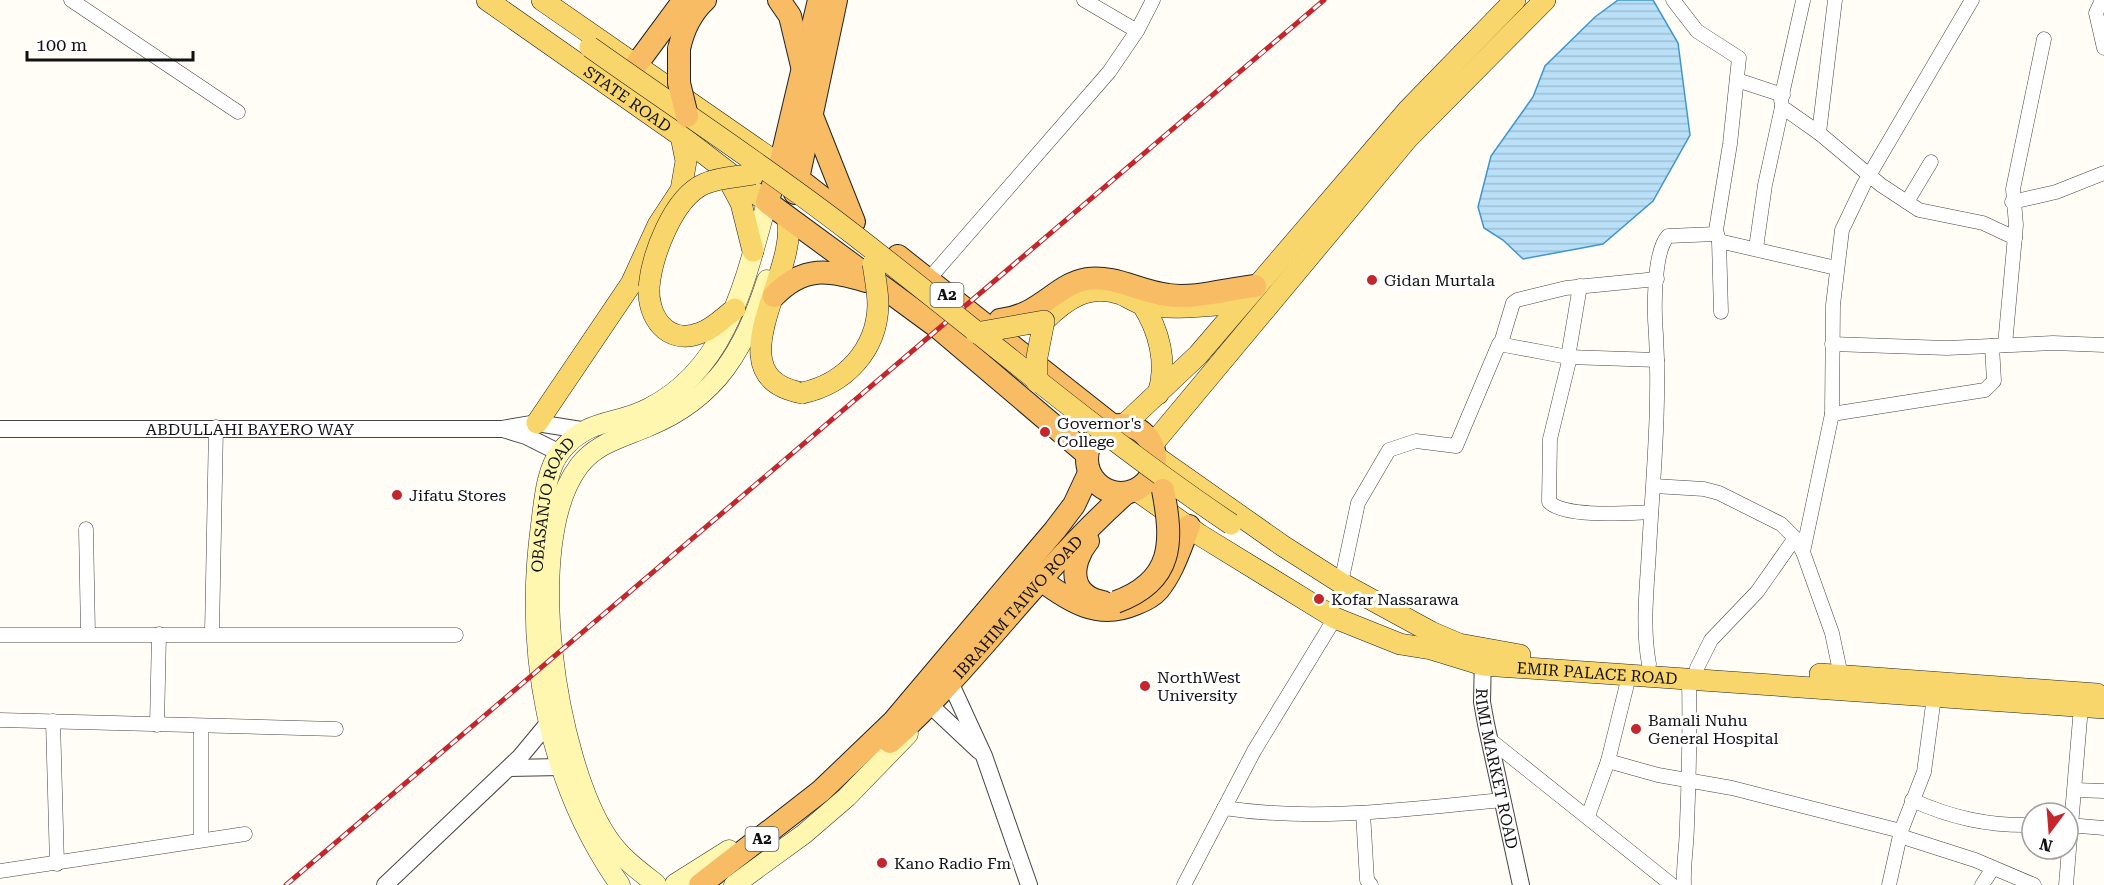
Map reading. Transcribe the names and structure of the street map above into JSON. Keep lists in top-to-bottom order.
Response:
{
  "streets": {
    "highway": ["A2", "IBRAHIM TAIWO ROAD"],
    "main road": ["STATE ROAD", "OBASANJO ROAD", "EMIR PALACE ROAD"],
    "street": ["ABDULLAHI BAYERO WAY", "RIMI MARKET ROAD"]
  },
  "crossings": [
    ["STATE ROAD", "A2"],
    ["STATE ROAD", "OBASANJO ROAD"],
    ["A2", "OBASANJO ROAD"],
    ["A2", "IBRAHIM TAIWO ROAD"],
    ["A2", "EMIR PALACE ROAD"],
    ["OBASANJO ROAD", "IBRAHIM TAIWO ROAD"],
    ["IBRAHIM TAIWO ROAD", "EMIR PALACE ROAD"],
    ["EMIR PALACE ROAD", "RIMI MARKET ROAD"]
  ],
  "places": [
    "Gidan Murtala",
    "Governor's College",
    "Jifatu Stores",
    "Kofar Nassarawa",
    "NorthWest University",
    "Bamali Nuhu General Hospital",
    "Kano Radio Fm"
  ],
  "scale_bar": "100 m",
  "north": "bottom"
}
